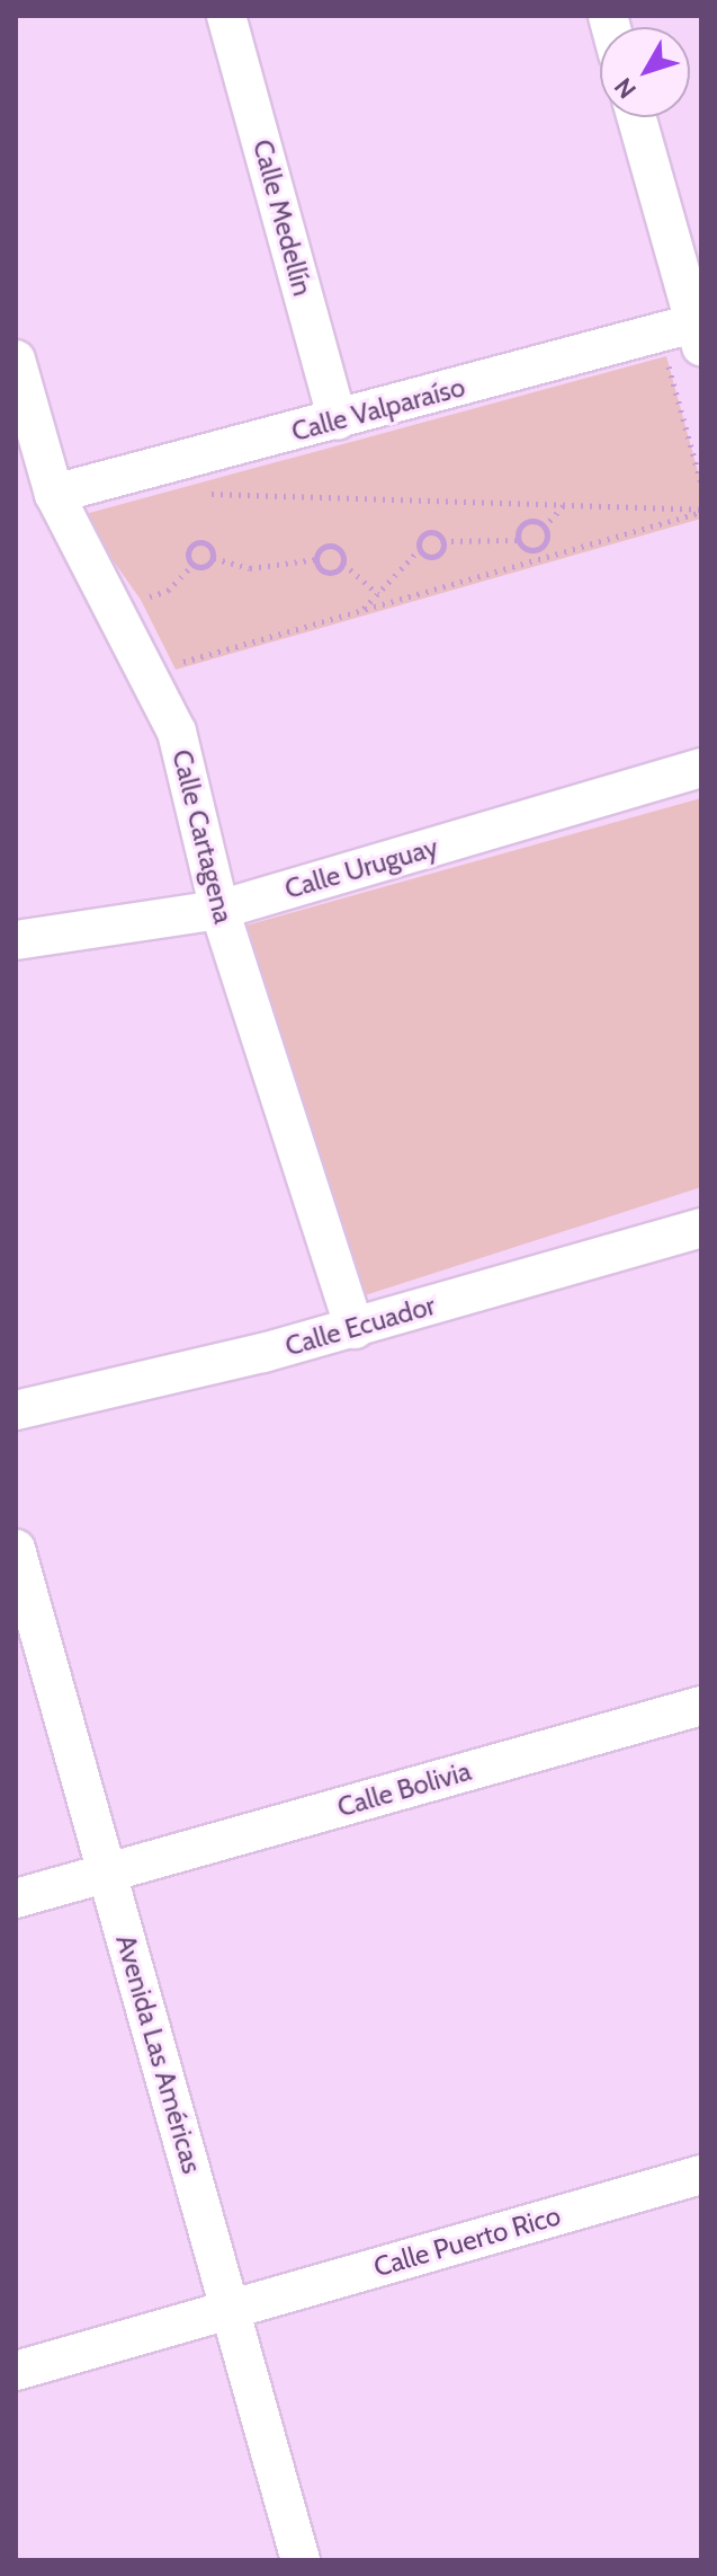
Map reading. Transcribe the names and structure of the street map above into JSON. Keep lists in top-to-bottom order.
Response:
{
  "streets": {
    "street": [
      "Calle Medellín",
      "Calle Valparaíso",
      "Calle Cartagena",
      "Calle Uruguay",
      "Calle Ecuador",
      "Calle Bolivia",
      "Avenida Las Américas",
      "Calle Puerto Rico"
    ]
  },
  "crossings": [
    ["Calle Medellín", "Calle Valparaíso"],
    ["Calle Valparaíso", "Calle Cartagena"],
    ["Calle Cartagena", "Calle Uruguay"],
    ["Calle Cartagena", "Calle Ecuador"],
    ["Calle Bolivia", "Avenida Las Américas"],
    ["Avenida Las Américas", "Calle Puerto Rico"]
  ],
  "north": "bottom left"
}
